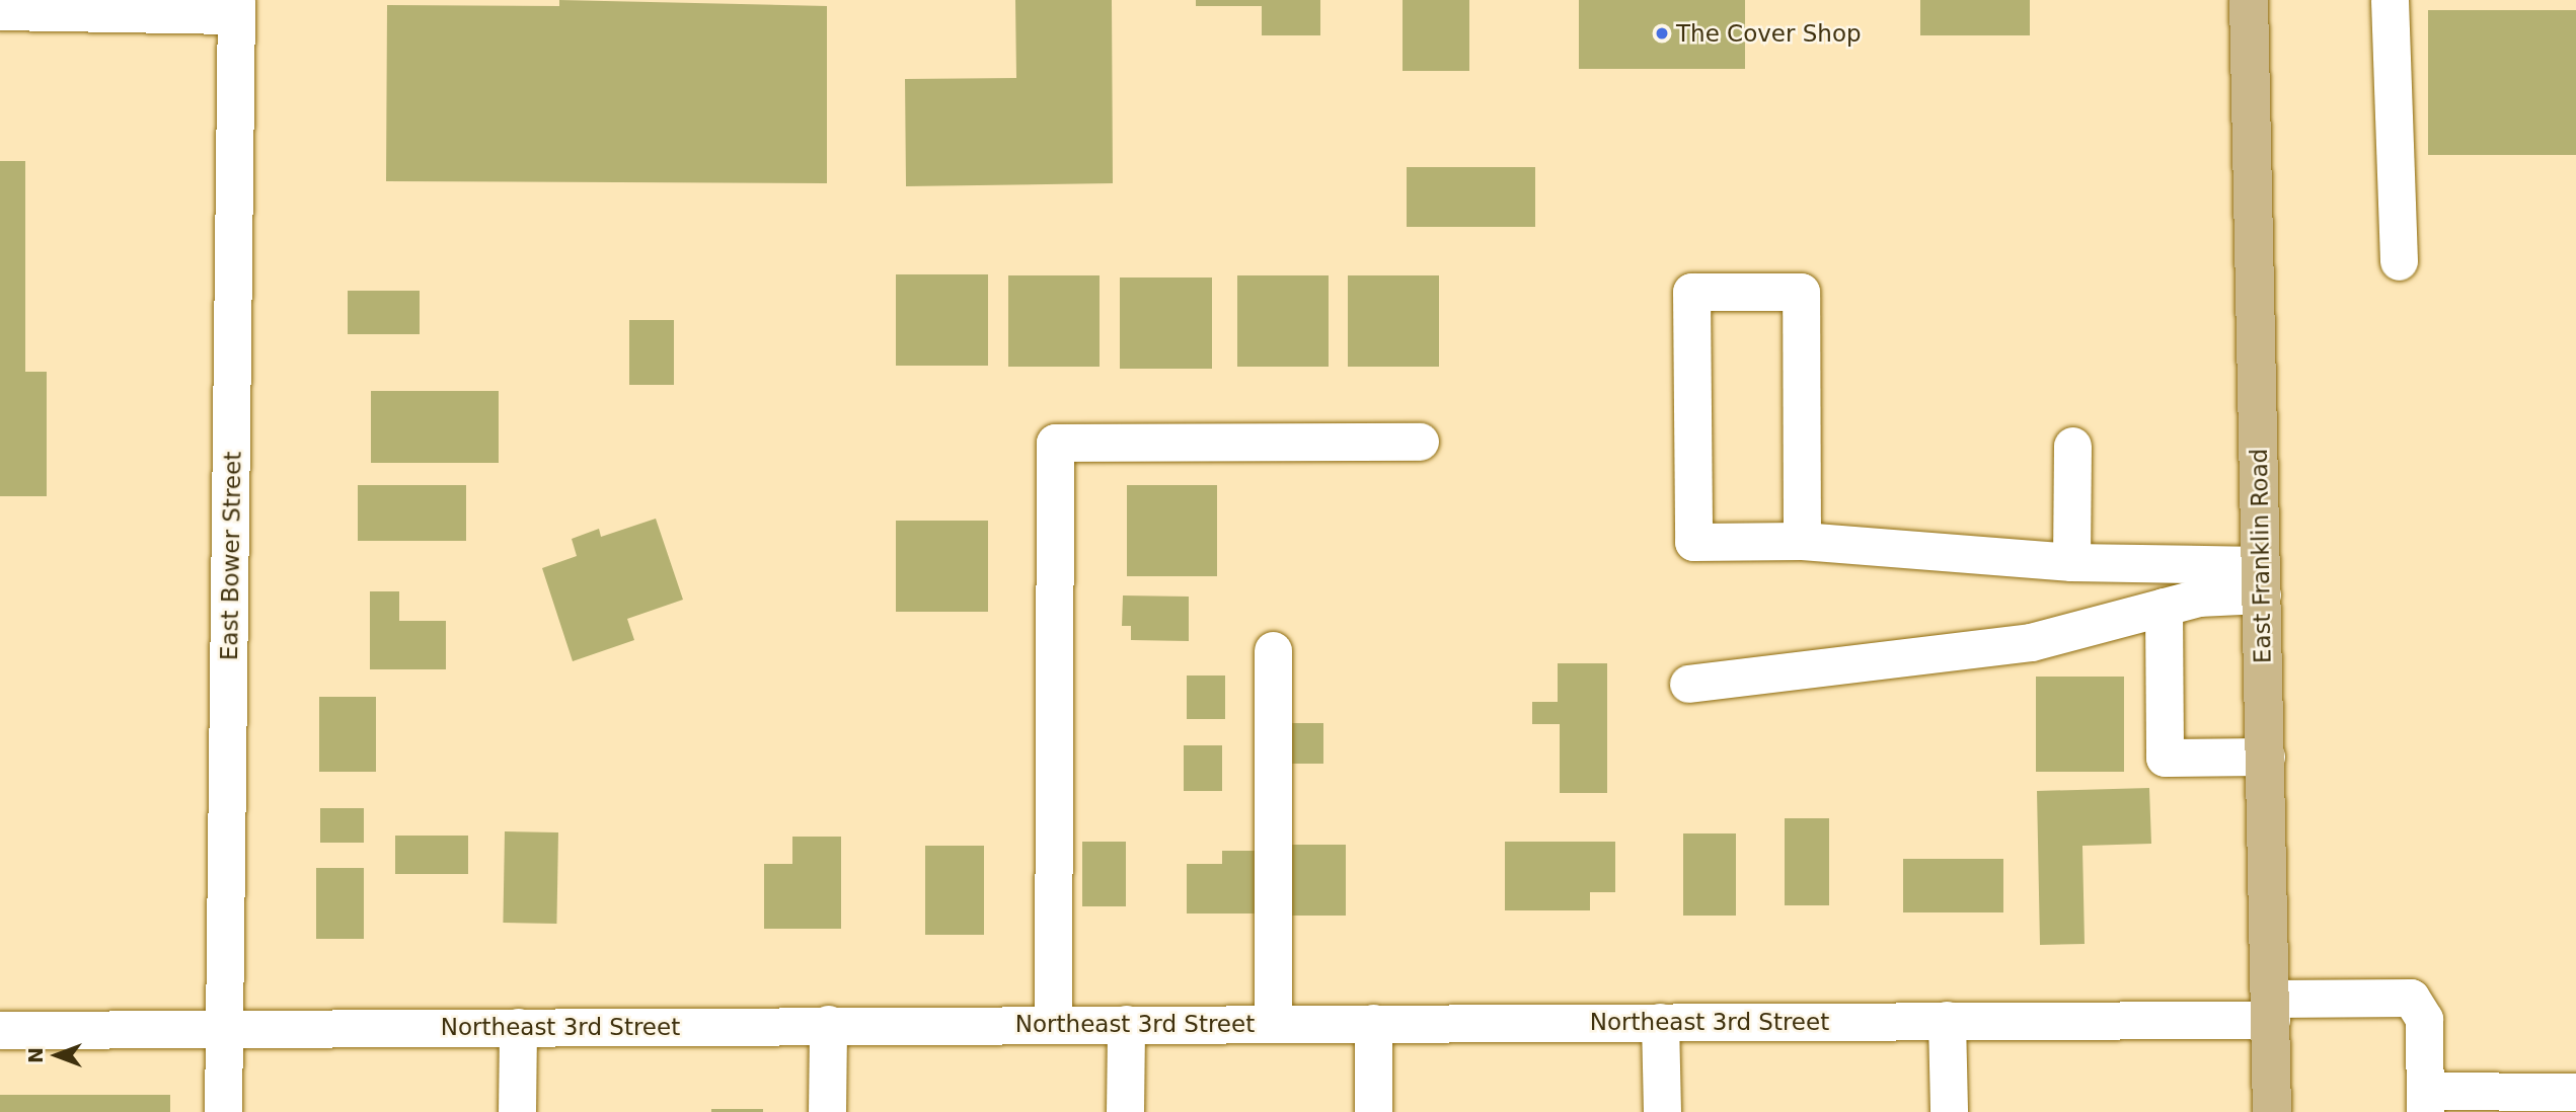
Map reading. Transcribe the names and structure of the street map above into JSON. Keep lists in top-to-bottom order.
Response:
{
  "streets": {
    "main road": ["East Franklin Road"],
    "street": ["East Bower Street", "Northeast 3rd Street"]
  },
  "crossings": [
    ["East Bower Street", "Northeast 3rd Street"],
    ["East Franklin Road", "Northeast 3rd Street"]
  ],
  "places": ["The Cover Shop"],
  "north": "left"
}
